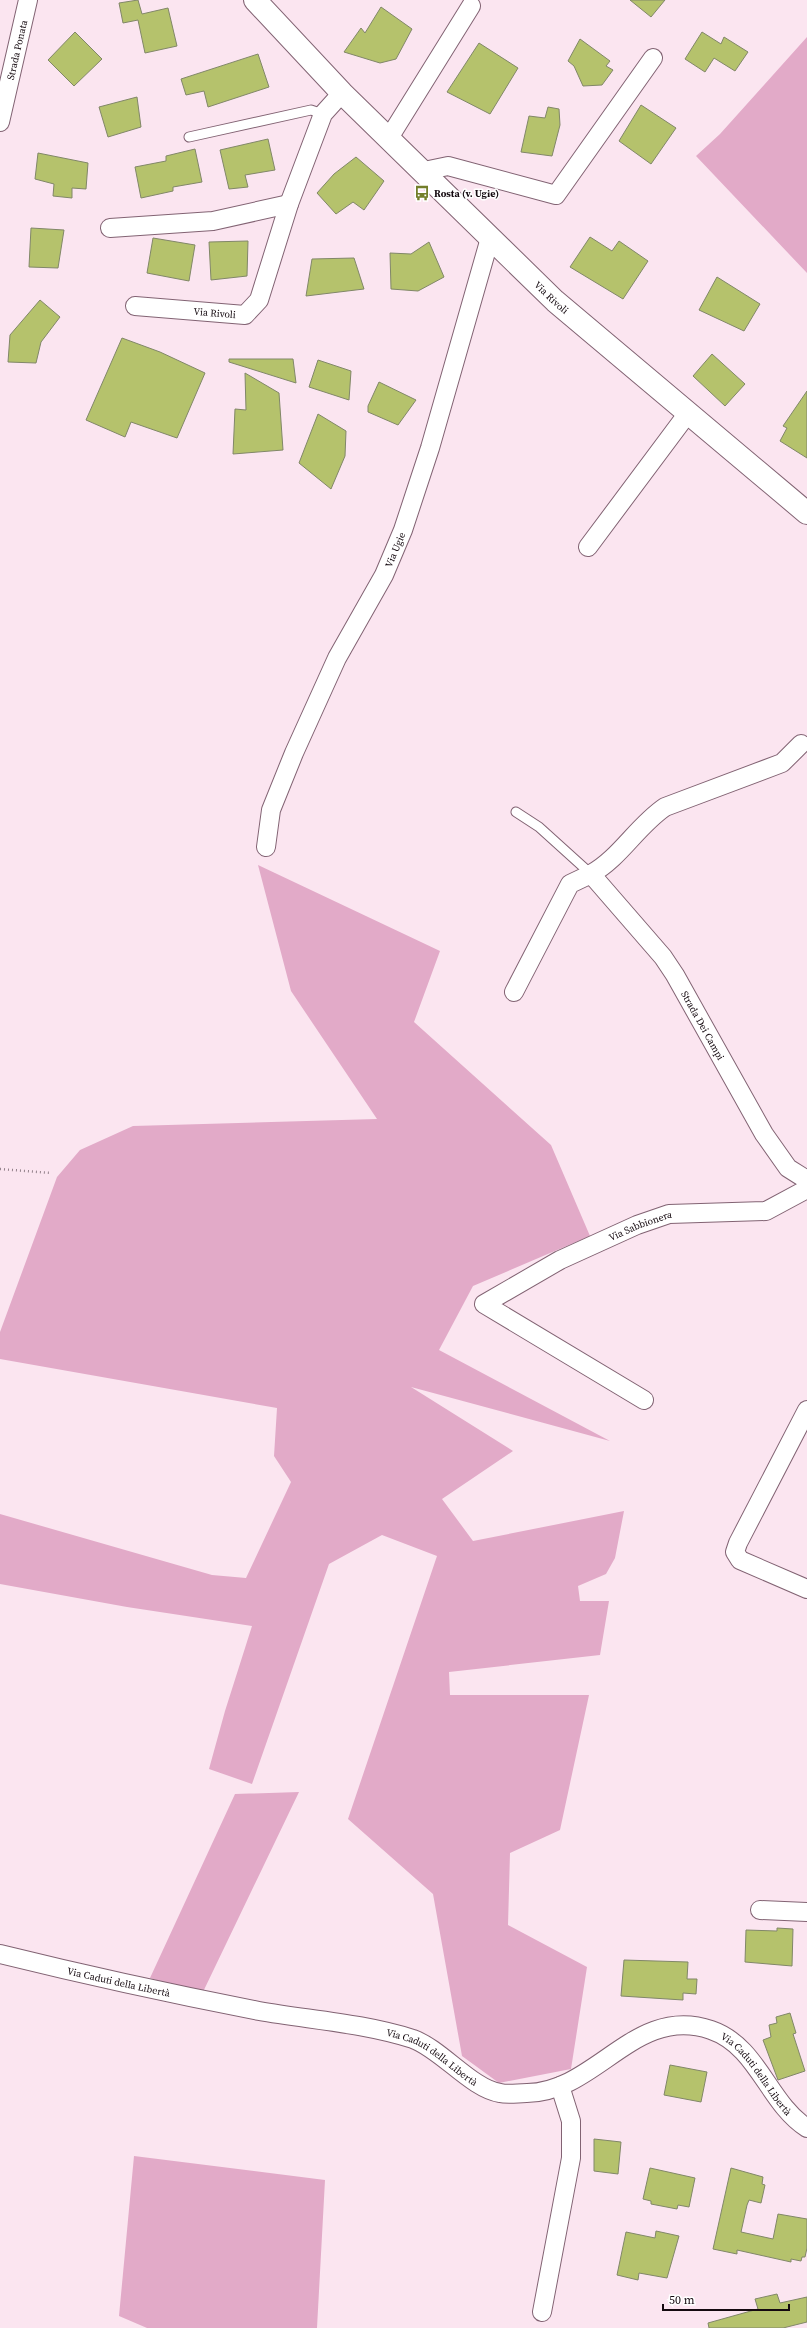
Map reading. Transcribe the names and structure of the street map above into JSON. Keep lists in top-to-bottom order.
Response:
{
  "streets": {
    "street": [
      "Strada Ponata",
      "Via Rivoli",
      "Via Ugie",
      "Strada Dei Campi",
      "Via Sabbionera",
      "Via Caduti della Libertà"
    ]
  },
  "crossings": [
    ["Via Rivoli", "Via Ugie"]
  ],
  "places": {
    "bus stop": ["Rosta (v. Ugie)"]
  },
  "scale_bar": "50 m"
}
